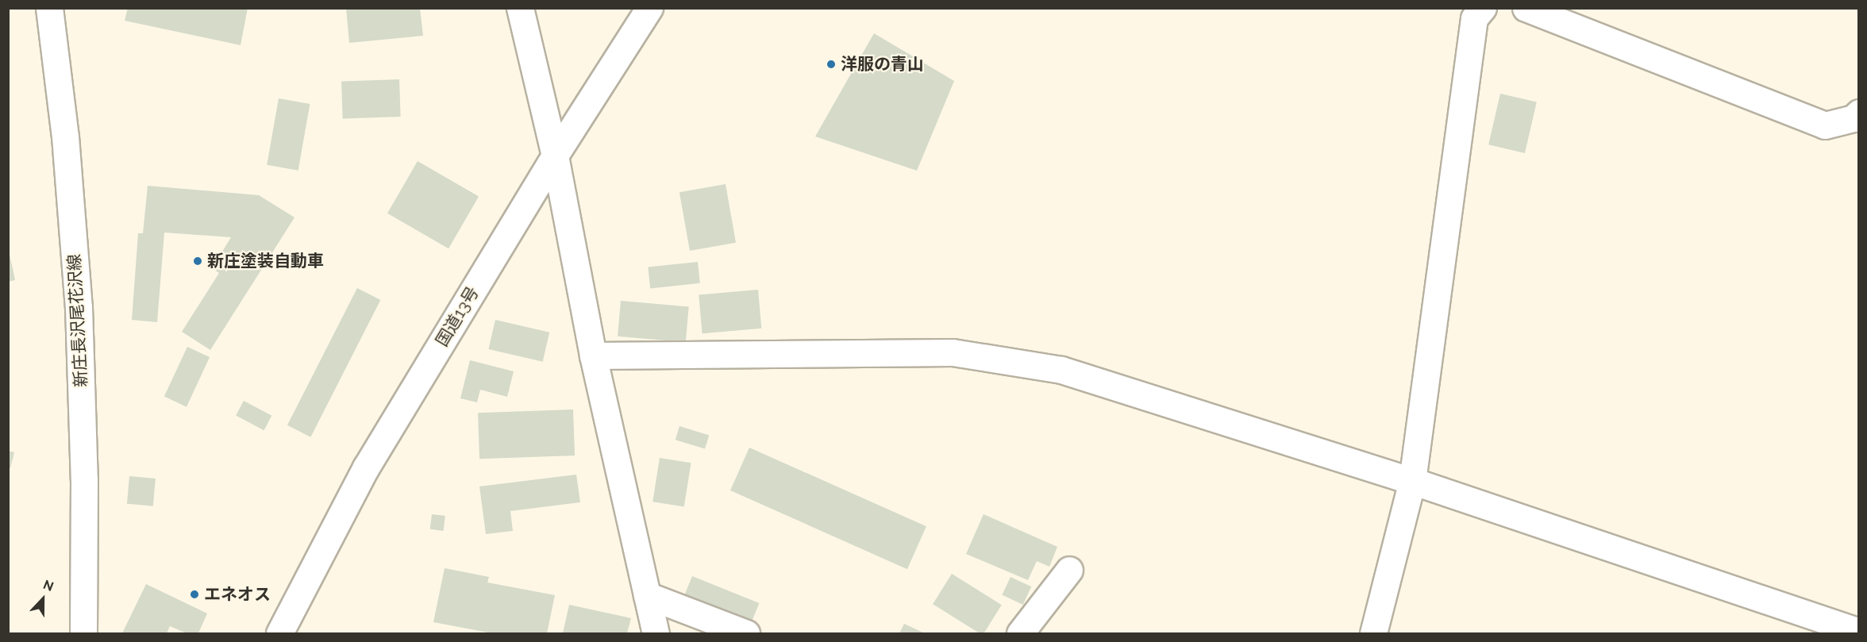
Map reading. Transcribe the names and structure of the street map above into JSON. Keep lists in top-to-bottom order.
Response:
{
  "streets": {
    "main road": ["国道13号", "新庄長沢尾花沢線"]
  },
  "places": ["洋服の青山", "新庄塗装自動車", "エネオス"],
  "north": "top"
}
